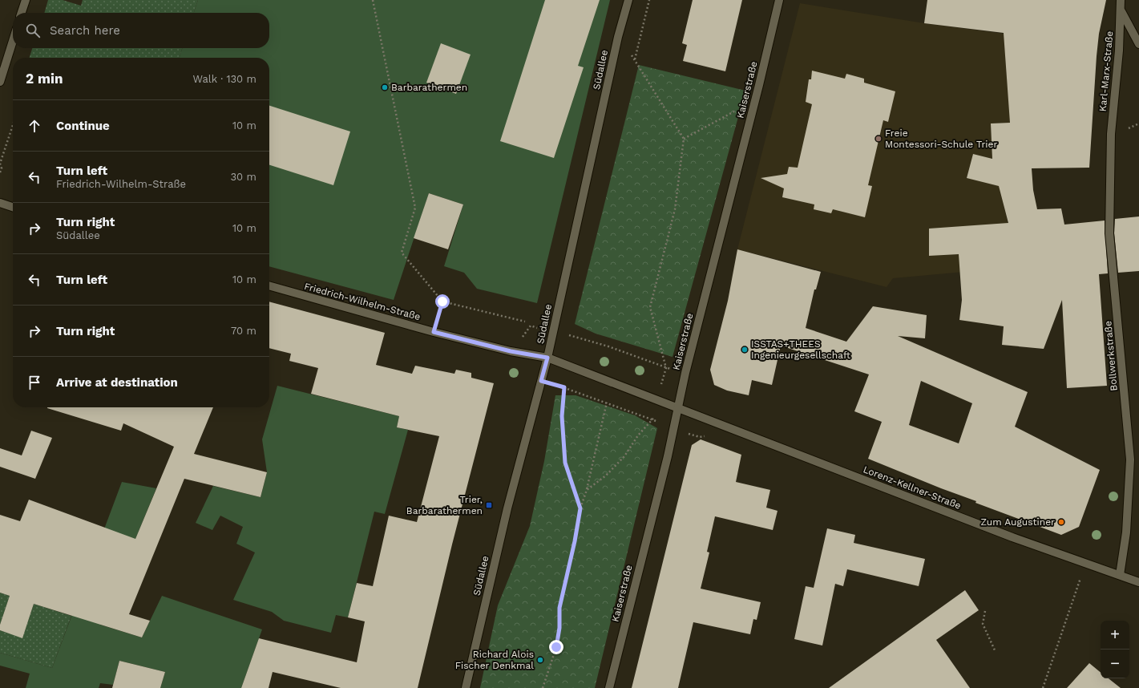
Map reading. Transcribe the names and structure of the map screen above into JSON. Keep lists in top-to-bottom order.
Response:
{
  "streets": {
    "street": [
      "Südallee",
      "Karl-Marx-Straße",
      "Kaiserstraße",
      "Friedrich-Wilhelm-Straße",
      "Bollwerkstraße",
      "Lorenz-Kellner-Straße"
    ]
  },
  "crossings": [
    ["Südallee", "Friedrich-Wilhelm-Straße"],
    ["Karl-Marx-Straße", "Bollwerkstraße"],
    ["Kaiserstraße", "Lorenz-Kellner-Straße"],
    ["Friedrich-Wilhelm-Straße", "Lorenz-Kellner-Straße"],
    ["Bollwerkstraße", "Lorenz-Kellner-Straße"]
  ],
  "places": {
    "other": [
      "Barbarathermen",
      "Freie Montessori-Schule Trier",
      "ISSTAS+THEES Ingenieurgesellschaft",
      "Zum Augustiner",
      "Richard Alois Fischer Denkmal"
    ],
    "transit": ["Trier, Barbarathermen"]
  },
  "page": {
    "search": "Search here",
    "heading": ["2 min", "Walk · 130 m"],
    "list": [
      ["Continue", "10 m"],
      ["Turn left", "Friedrich-Wilhelm-Straße", "30 m"],
      ["Turn right", "Südallee", "10 m"],
      ["Turn left", "10 m"],
      ["Turn right", "70 m"],
      "Arrive at destination"
    ],
    "map_buttons": ["+", "−"]
  }
}
